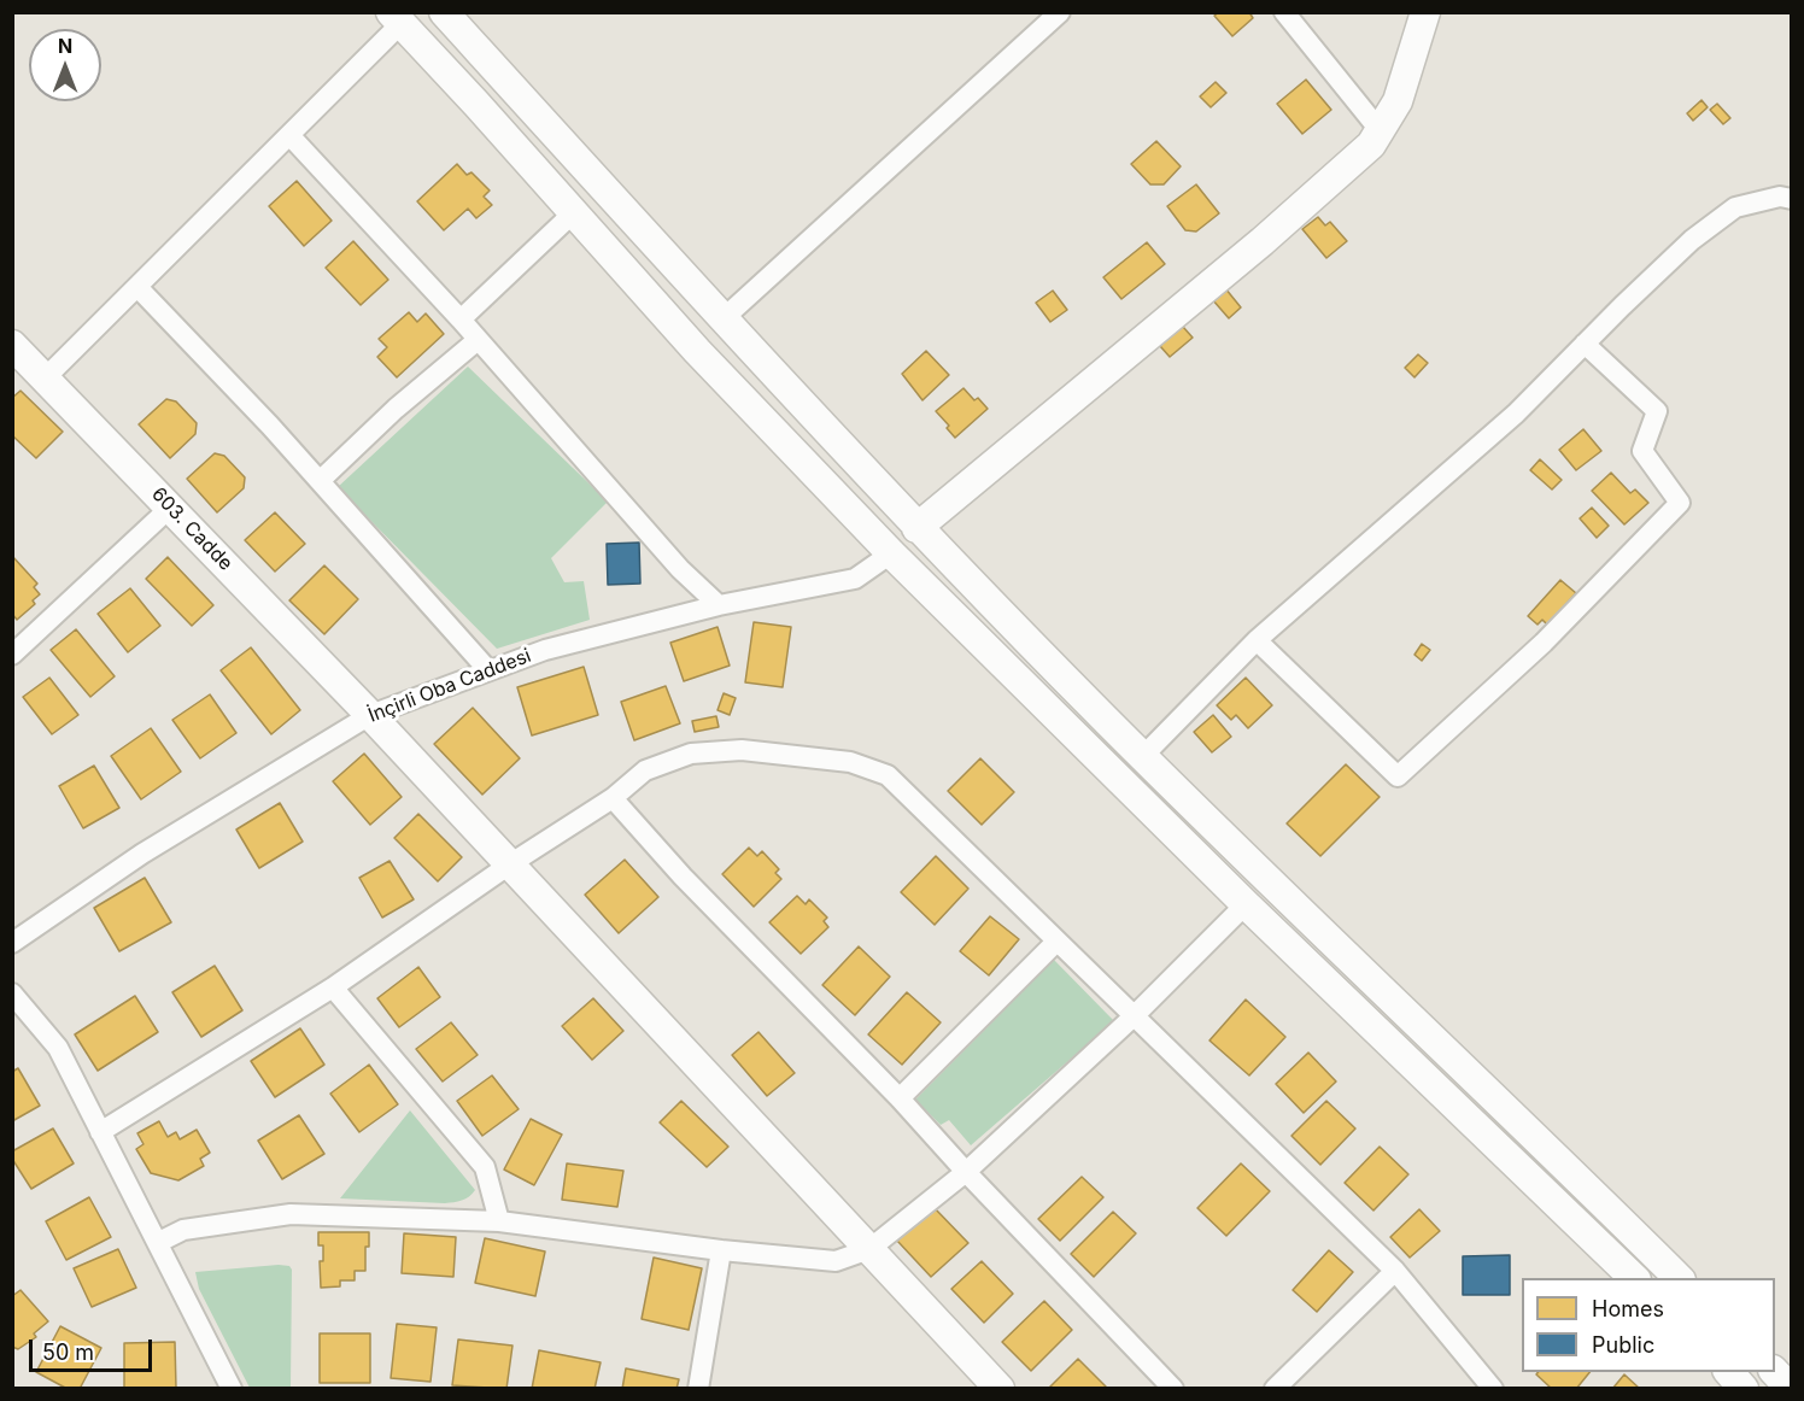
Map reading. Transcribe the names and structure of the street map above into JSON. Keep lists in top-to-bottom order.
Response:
{
  "streets": {
    "main road": ["603. Cadde"],
    "street": ["İnçirli Oba Caddesi"]
  },
  "crossings": [
    ["603. Cadde", "İnçirli Oba Caddesi"]
  ],
  "legend": ["Homes", "Public"],
  "scale_bar": "50 m",
  "north": "top"
}
